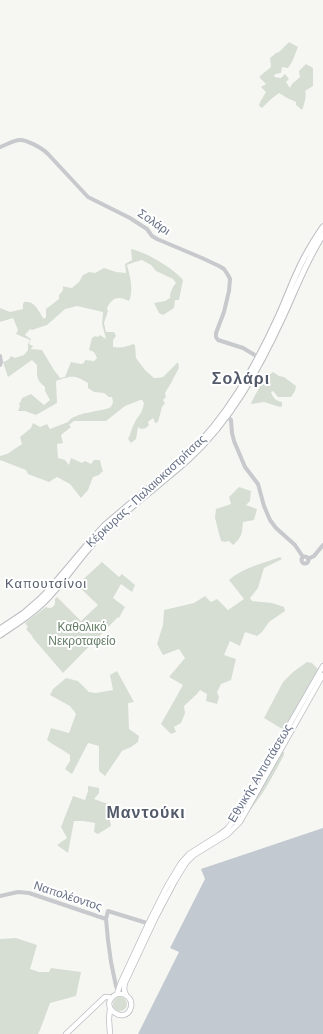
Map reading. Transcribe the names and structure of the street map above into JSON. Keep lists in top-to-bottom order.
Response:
{
  "streets": {
    "main road": ["Κέρκυρας - Παλαιοκαστρίτσας", "Εθνικής Αντιστάσεως"],
    "street": ["Σολάρι", "Ναπολέοντος"]
  },
  "crossings": [
    ["Σολάρι", "Κέρκυρας - Παλαιοκαστρίτσας"]
  ],
  "districts": ["Σολάρι", "Καπουτσίνοι", "Μαντούκι"],
  "parks": ["Καθολικό Νεκροταφείο"]
}
